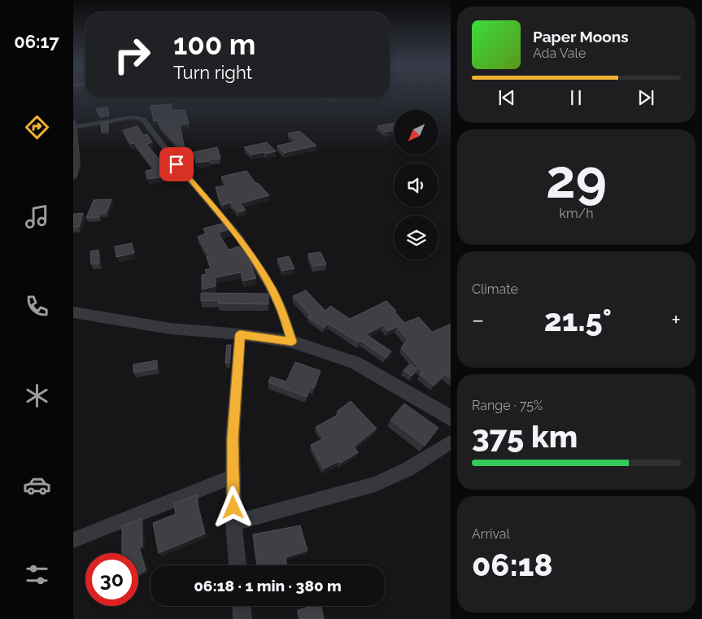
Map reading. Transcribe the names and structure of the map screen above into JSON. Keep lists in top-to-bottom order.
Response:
{
  "north": "bottom left",
  "page": {
    "tabs": "06:17",
    "turn": ["100 m", "Turn right"],
    "song": ["Paper Moons", "Ada Vale"],
    "tile": [
      ["29", "km/h"],
      "Climate",
      ["Range · 75%", "375 km"],
      ["Arrival", "06:18"]
    ],
    "heat": ["−", "21.5°", "+"],
    "limit": "30",
    "trip": "06:18 · 1 min · 380 m"
  }
}
